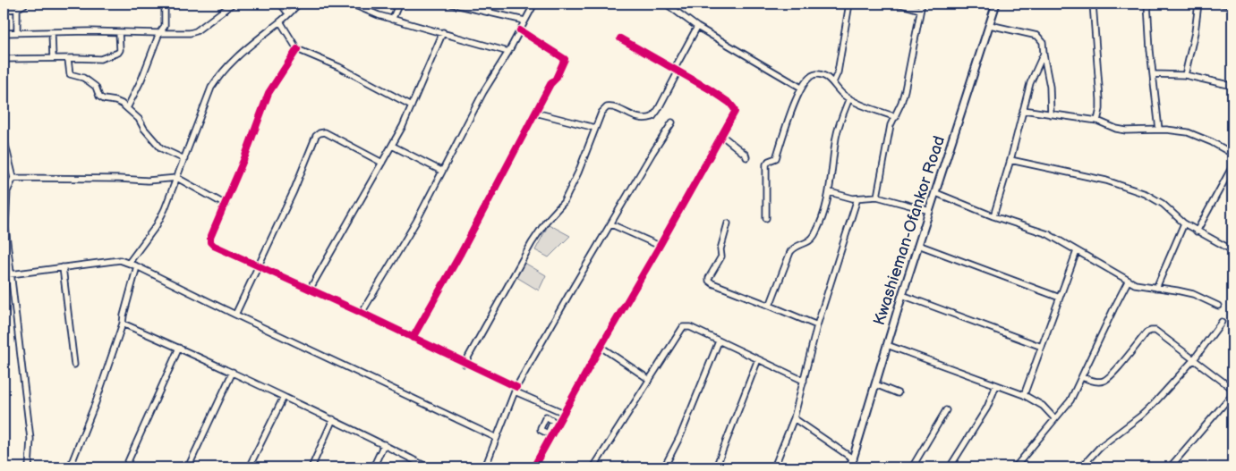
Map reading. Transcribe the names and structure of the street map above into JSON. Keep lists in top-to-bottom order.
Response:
{
  "streets": {
    "main road": ["Kwashieman-Ofankor Road"]
  }
}
